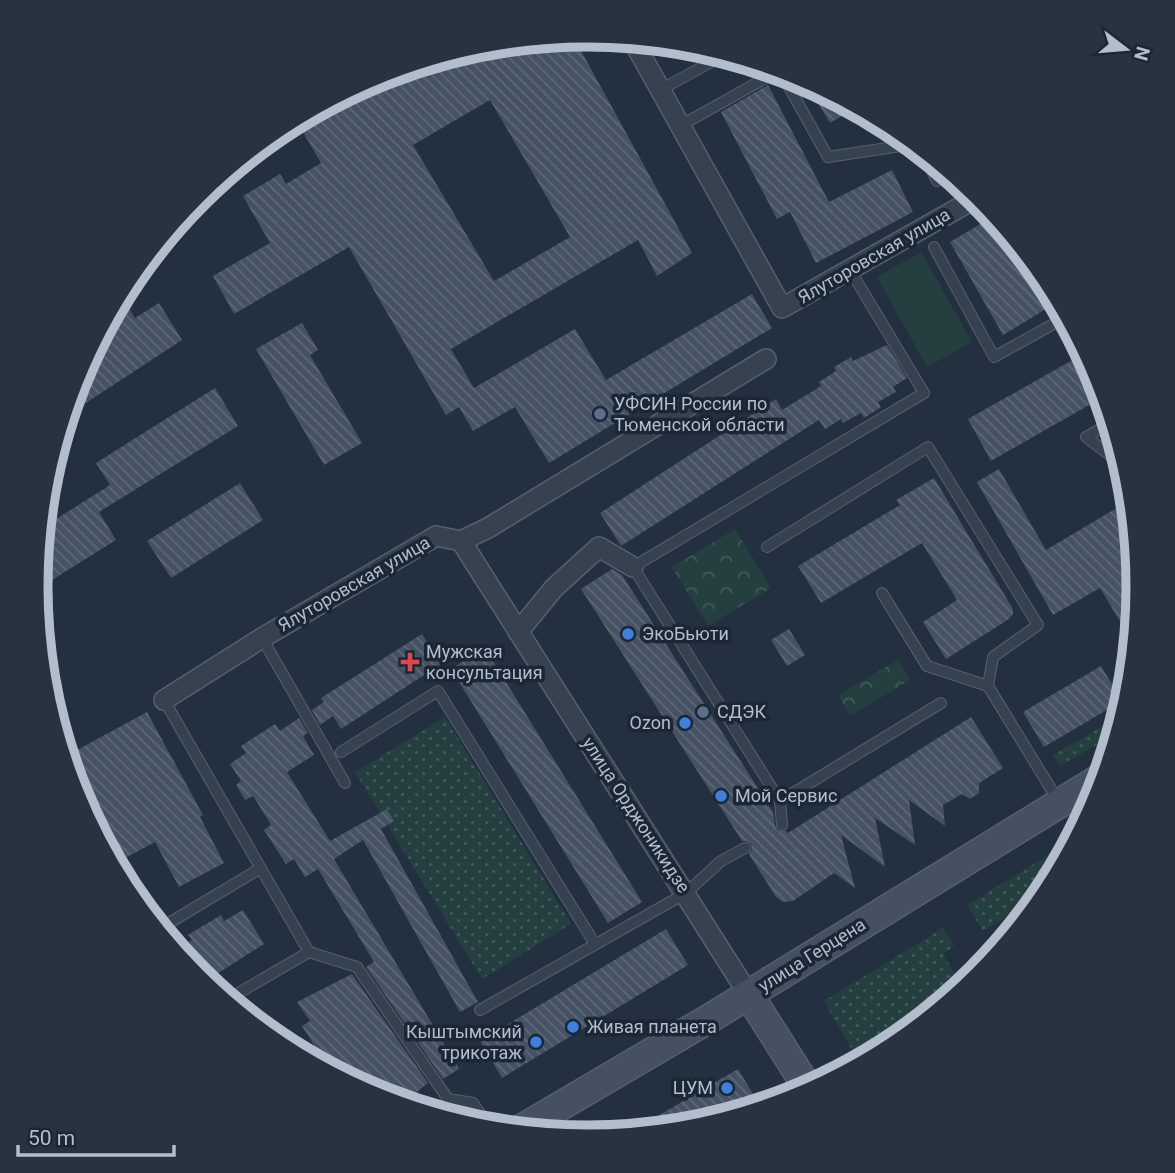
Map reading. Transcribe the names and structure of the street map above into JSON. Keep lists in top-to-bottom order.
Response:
{
  "streets": {
    "street": ["Ялуторовская улица", "улица Орджоникидзе", "улица Герцена"]
  },
  "crossings": [
    ["Ялуторовская улица", "улица Орджоникидзе"],
    ["улица Орджоникидзе", "улица Герцена"]
  ],
  "places": {
    "other": [
      "УФСИН России по Тюменской области",
      "ЭкоБьюти",
      "СДЭК",
      "Ozon",
      "Мой Сервис",
      "Живая планета",
      "Кыштымский трикотаж",
      "ЦУМ"
    ],
    "health": ["Мужская консультация"]
  },
  "scale_bar": "50 m",
  "north": "right"
}
